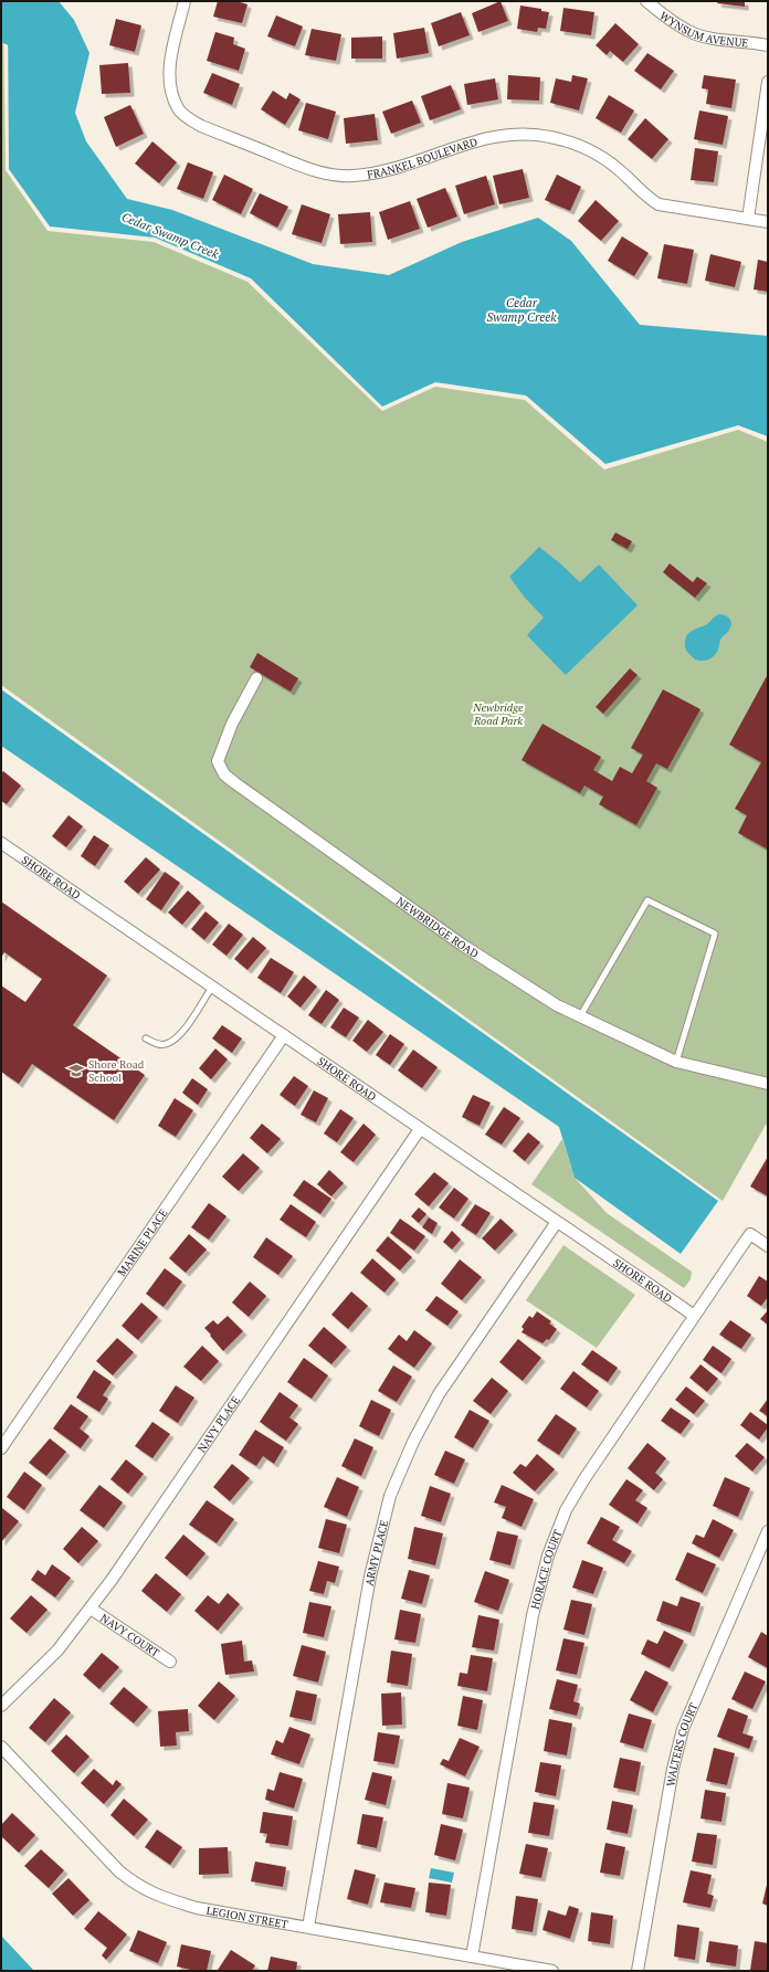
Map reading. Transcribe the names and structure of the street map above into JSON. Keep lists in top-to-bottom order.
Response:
{
  "streets": {
    "street": [
      "WYNSUM AVENUE",
      "FRANKEL BOULEVARD",
      "SHORE ROAD",
      "NEWBRIDGE ROAD",
      "MARINE PLACE",
      "NAVY PLACE",
      "ARMY PLACE",
      "HORACE COURT",
      "NAVY COURT",
      "WALTERS COURT",
      "LEGION STREET"
    ]
  },
  "crossings": [
    ["SHORE ROAD", "MARINE PLACE"],
    ["SHORE ROAD", "NAVY PLACE"],
    ["SHORE ROAD", "ARMY PLACE"],
    ["SHORE ROAD", "HORACE COURT"],
    ["NAVY PLACE", "NAVY COURT"],
    ["ARMY PLACE", "LEGION STREET"],
    ["HORACE COURT", "LEGION STREET"]
  ],
  "water": ["Cedar Swamp Creek"],
  "parks": ["Newbridge Road Park"],
  "places": {
    "school or university": ["Shore Road School"]
  }
}
